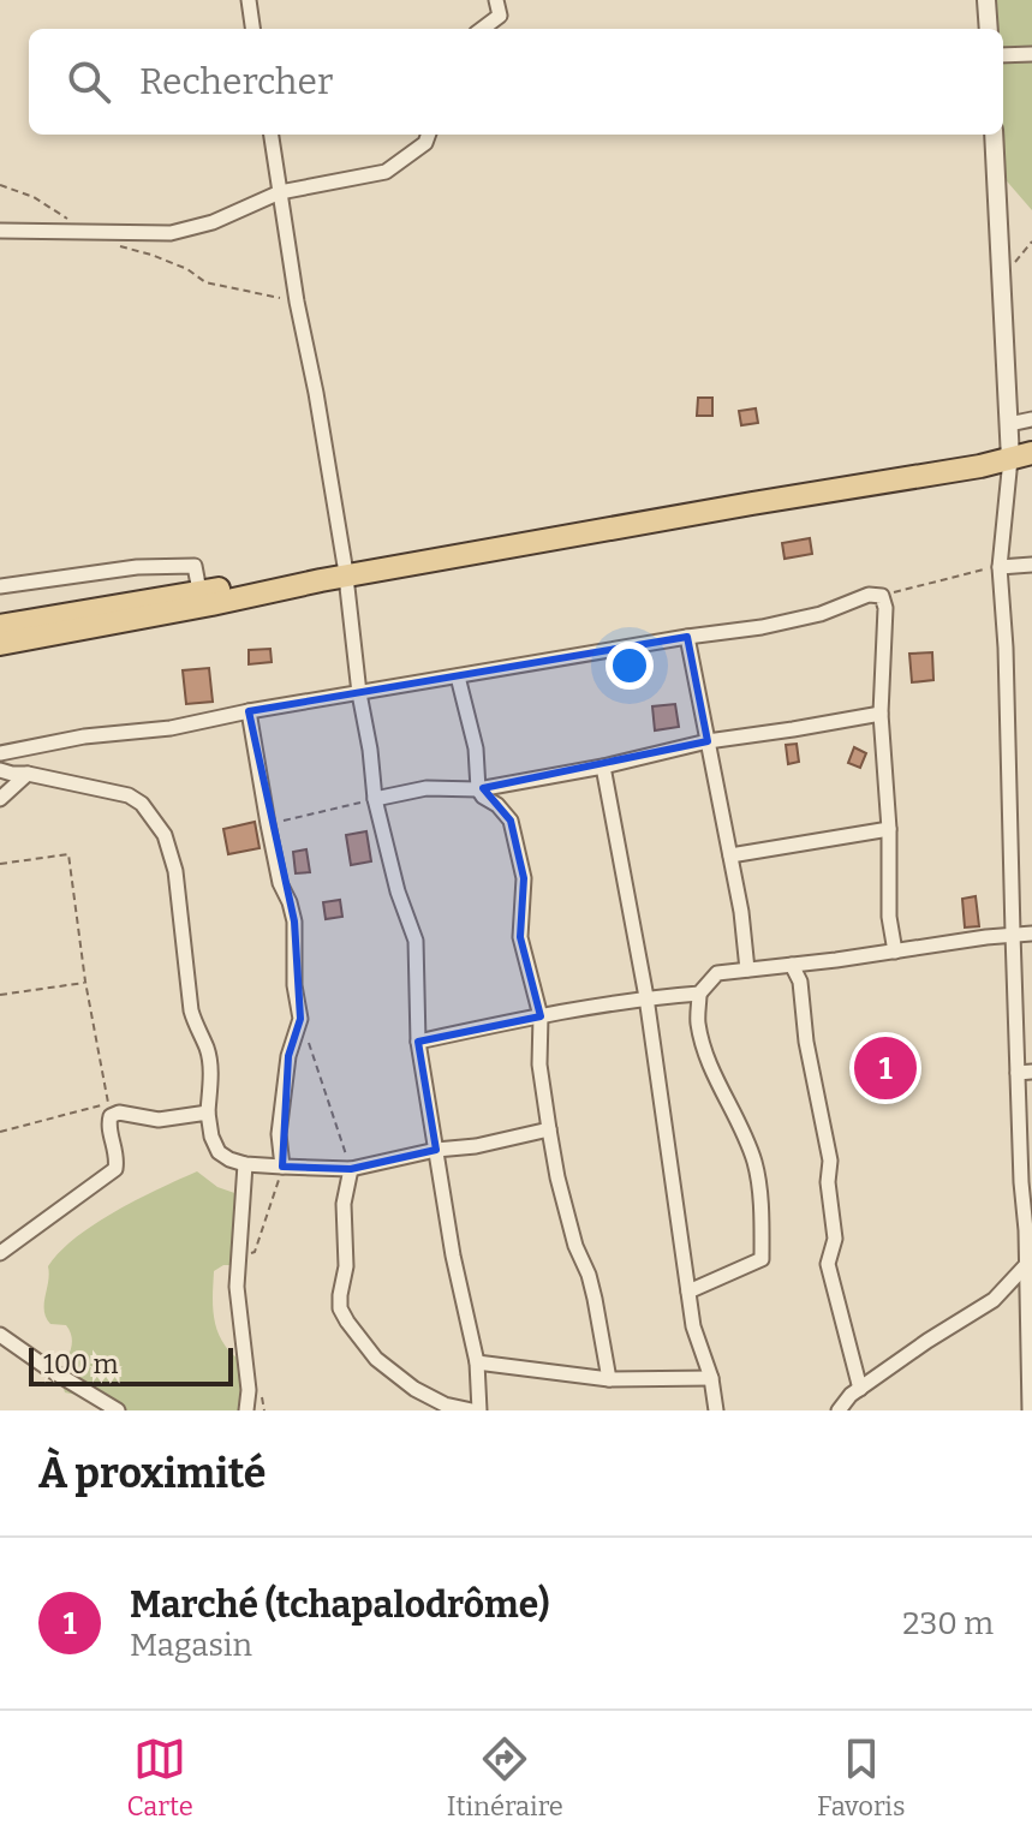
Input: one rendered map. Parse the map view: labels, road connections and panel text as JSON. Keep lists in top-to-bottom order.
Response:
{
  "scale_bar": "100 m",
  "page": {
    "search": "Rechercher",
    "pins": "1",
    "scale": "100 m",
    "heading": "À proximité",
    "list": [
      {
        "mark": "1",
        "name": "Marché (tchapalodrôme)",
        "note": "Magasin",
        "value": "230 m"
      }
    ],
    "nav": ["Carte", "Itinéraire", "Favoris"]
  }
}
